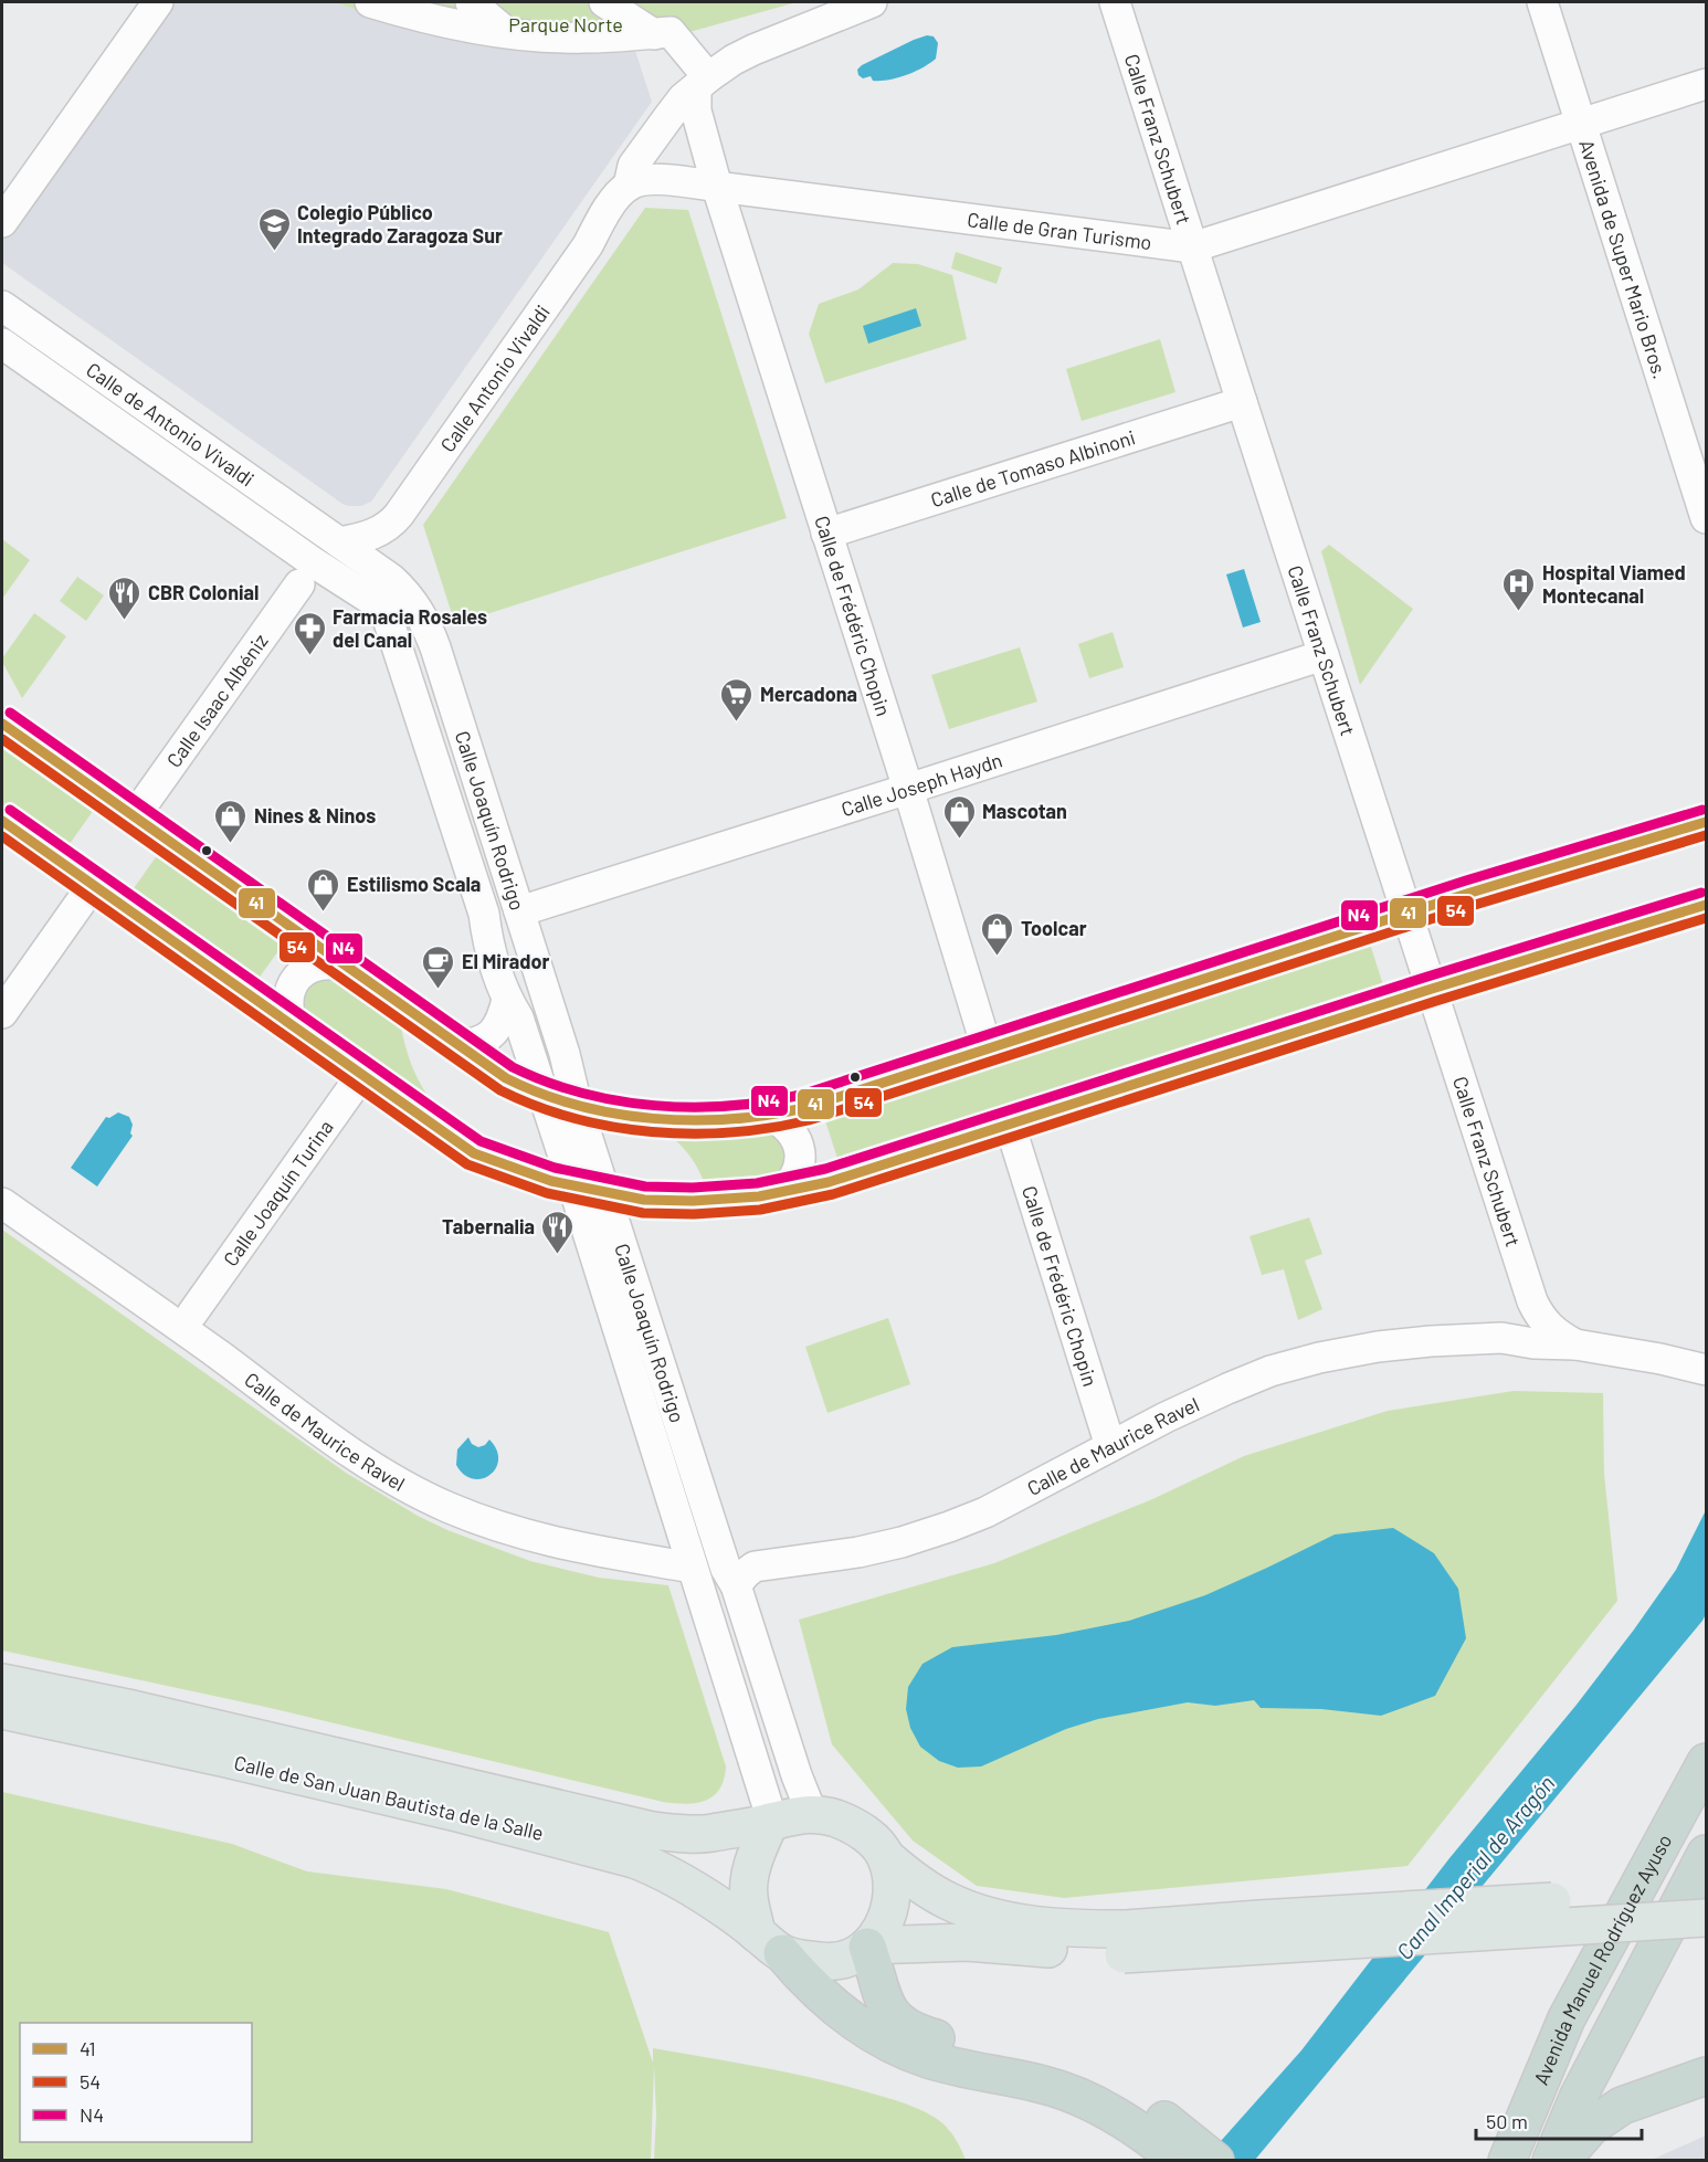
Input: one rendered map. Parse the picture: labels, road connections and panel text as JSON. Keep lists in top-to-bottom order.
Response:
{
  "streets": {
    "highway": ["Avenida Manuel Rodríguez Ayuso"],
    "main road": ["Calle de San Juan Bautista de la Salle"],
    "street": [
      "Calle Franz Schubert",
      "Calle de Gran Turismo",
      "Avenida de Super Mario Bros.",
      "Calle Antonio Vivaldi",
      "Calle de Antonio Vivaldi",
      "Calle de Tomaso Albinoni",
      "Calle de Frédéric Chopin",
      "Calle Isaac Albéniz",
      "Calle Joseph Haydn",
      "Calle Joaquín Rodrigo",
      "Calle Joaquín Turina",
      "Calle de Maurice Ravel"
    ]
  },
  "crossings": [
    ["Calle Franz Schubert", "Calle de Gran Turismo"],
    ["Calle Franz Schubert", "Calle de Tomaso Albinoni"],
    ["Calle Franz Schubert", "Calle Joseph Haydn"],
    ["Calle Franz Schubert", "Calle de Maurice Ravel"],
    ["Calle de Gran Turismo", "Avenida de Super Mario Bros."],
    ["Calle de Gran Turismo", "Calle Antonio Vivaldi"],
    ["Calle de Gran Turismo", "Calle de Frédéric Chopin"],
    ["Calle Antonio Vivaldi", "Calle de Antonio Vivaldi"],
    ["Calle Antonio Vivaldi", "Calle de Frédéric Chopin"],
    ["Calle Antonio Vivaldi", "Calle Joaquín Rodrigo"],
    ["Calle de Antonio Vivaldi", "Calle Joaquín Rodrigo"],
    ["Calle de Tomaso Albinoni", "Calle de Frédéric Chopin"],
    ["Calle de Frédéric Chopin", "Calle Joseph Haydn"],
    ["Calle de Frédéric Chopin", "Calle de Maurice Ravel"],
    ["Calle Joseph Haydn", "Calle Joaquín Rodrigo"],
    ["Calle Joaquín Rodrigo", "Calle de Maurice Ravel"],
    ["Calle Joaquín Rodrigo", "Calle de San Juan Bautista de la Salle"]
  ],
  "water": ["Canal Imperial de Aragón"],
  "parks": ["Parque Norte"],
  "places": {
    "school or university": ["Colegio Público Integrado Zaragoza Sur"],
    "hospital": ["Hospital Viamed Montecanal"],
    "restaurant": ["CBR Colonial", "Tabernalia"],
    "pharmacy": ["Farmacia Rosales del Canal"],
    "supermarket": ["Mercadona"],
    "shop": [
      "Mascotan",
      "Nines & Ninos",
      "Estilismo Scala",
      "Toolcar"
    ],
    "cafe": ["El Mirador"]
  },
  "lines": ["transit line N4", "transit line 41", "transit line 54"],
  "legend": ["41", "54", "N4"],
  "scale_bar": "50 m"
}
